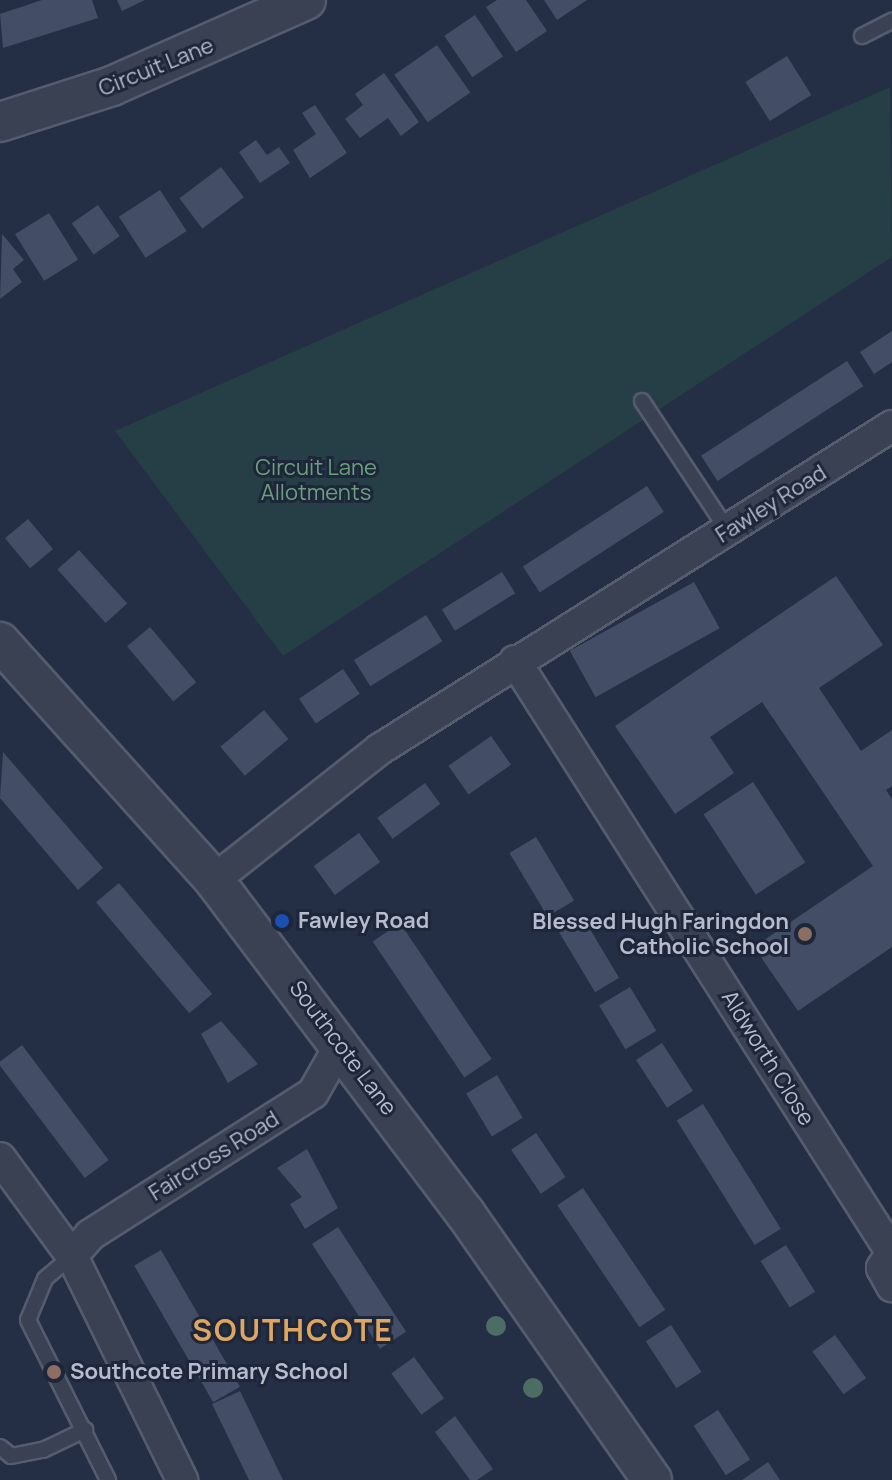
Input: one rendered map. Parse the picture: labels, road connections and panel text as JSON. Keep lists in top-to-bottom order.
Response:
{
  "streets": {
    "street": [
      "Circuit Lane",
      "Fawley Road",
      "Southcote Lane",
      "Aldworth Close",
      "Faircross Road"
    ]
  },
  "crossings": [
    ["Fawley Road", "Southcote Lane"],
    ["Fawley Road", "Aldworth Close"],
    ["Southcote Lane", "Faircross Road"]
  ],
  "districts": ["SOUTHCOTE"],
  "parks": ["Circuit Lane Allotments"],
  "places": ["Fawley Road", "Blessed Hugh Faringdon Catholic School", "Southcote Primary School"]
}
